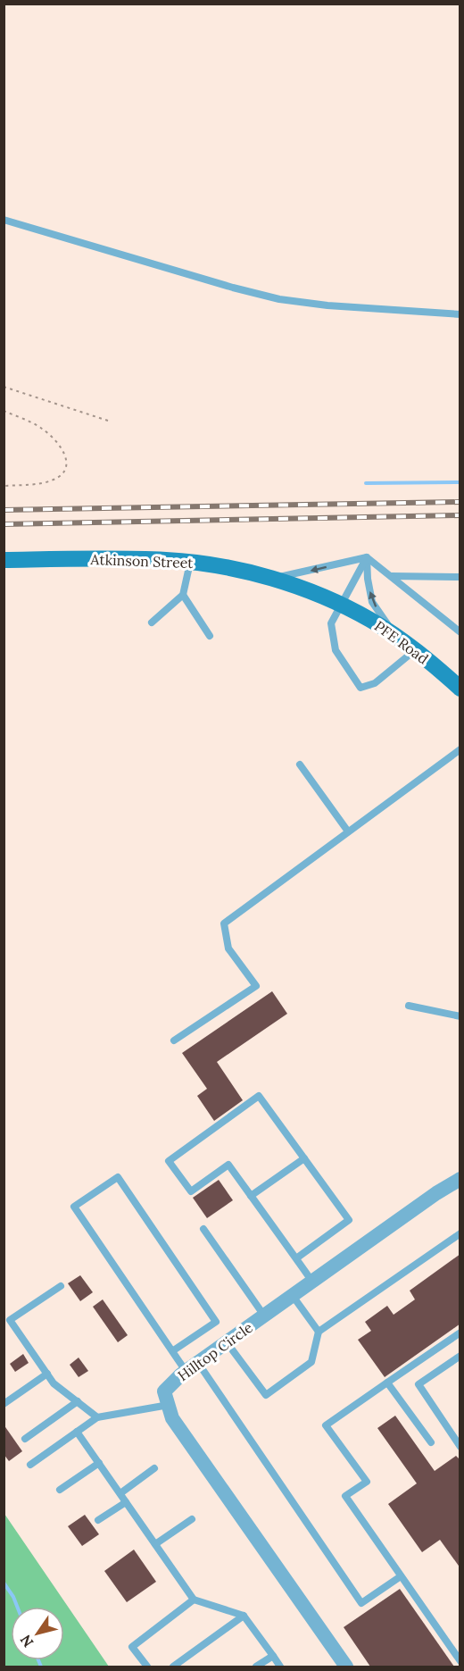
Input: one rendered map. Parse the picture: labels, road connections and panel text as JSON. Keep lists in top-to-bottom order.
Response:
{
  "streets": {
    "main road": ["Atkinson Street", "PFE Road"],
    "street": ["Hilltop Circle"]
  },
  "crossings": [
    ["Atkinson Street", "PFE Road"]
  ],
  "north": "bottom left"
}
